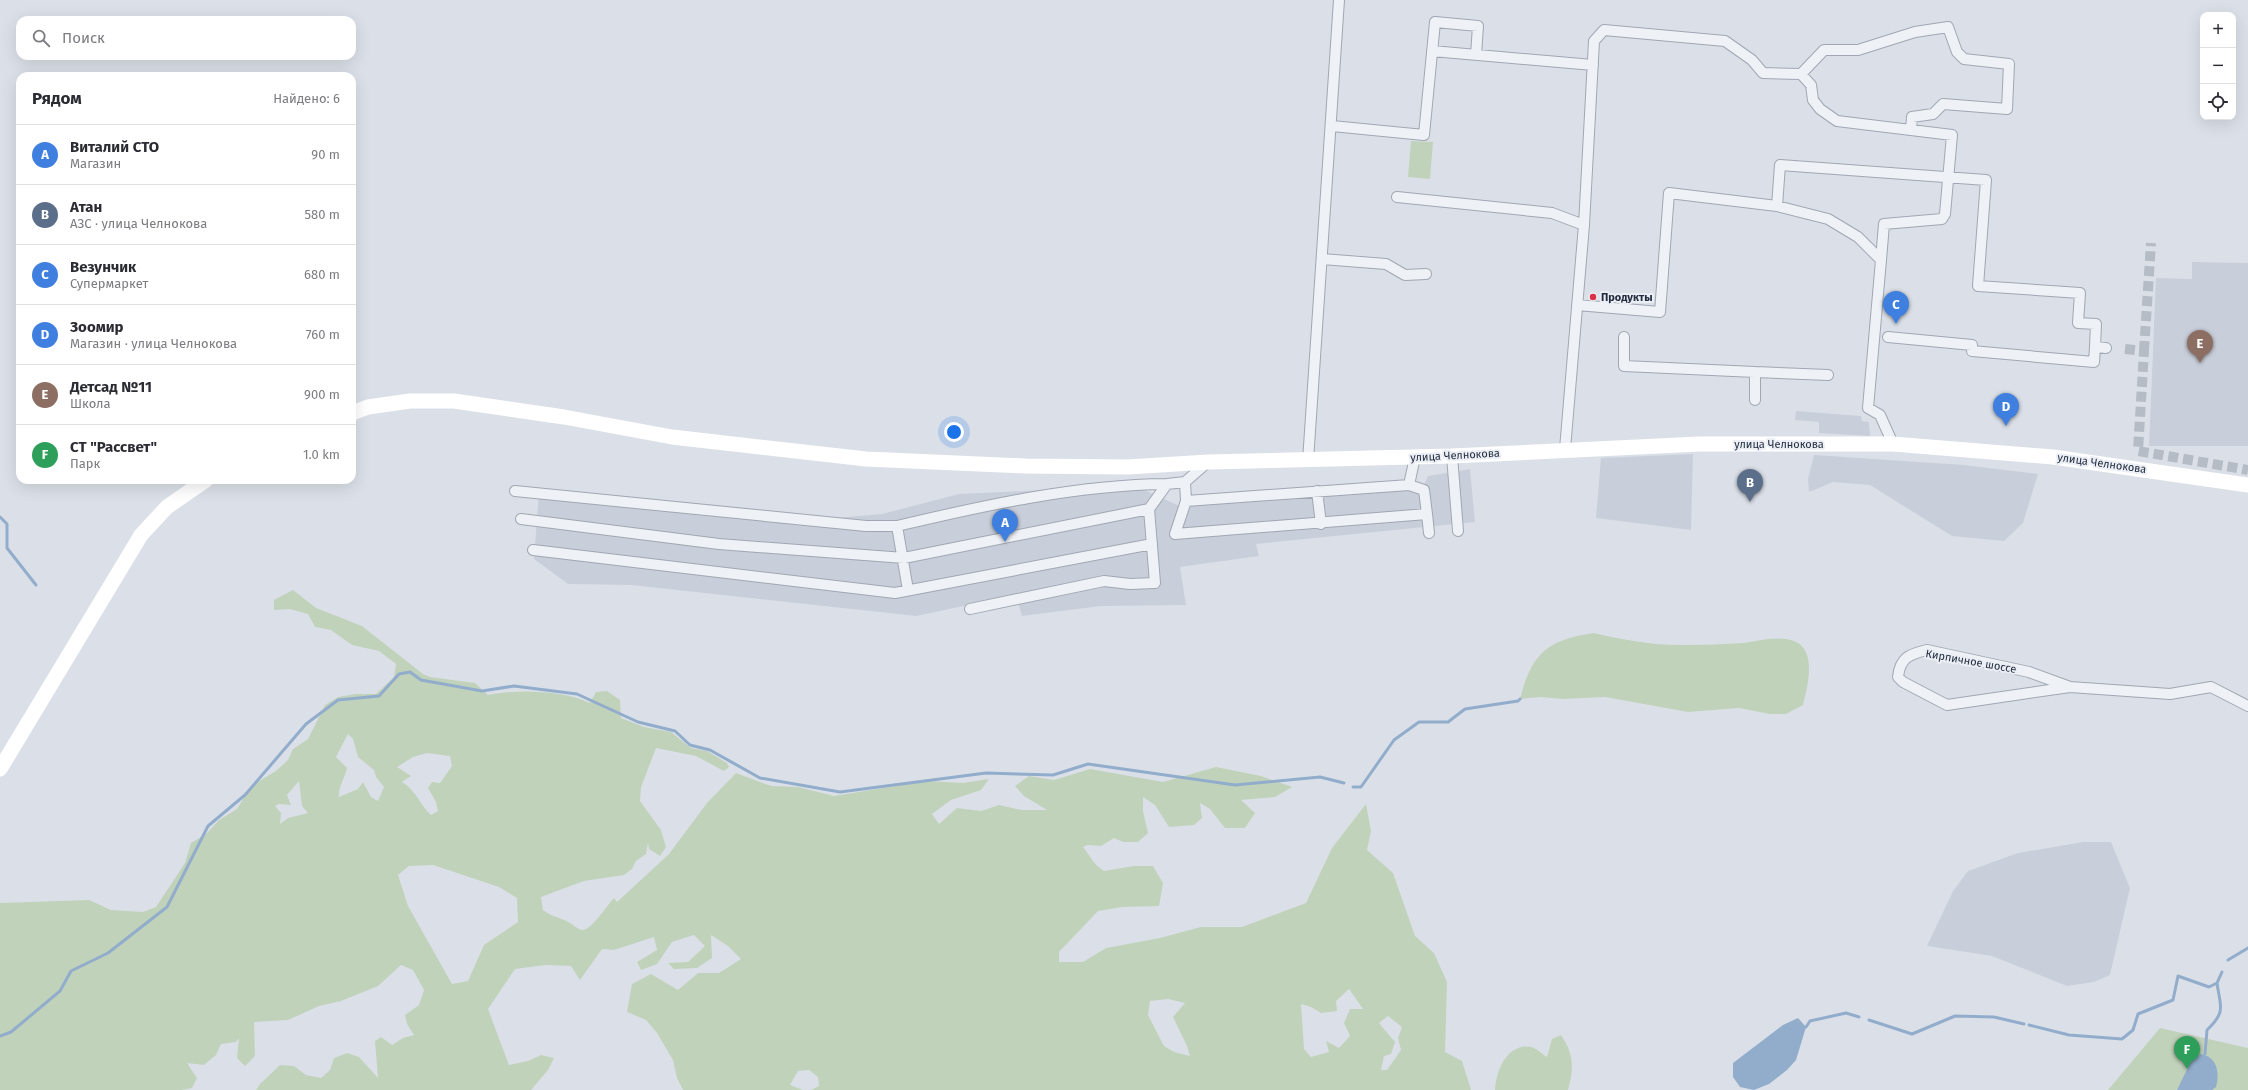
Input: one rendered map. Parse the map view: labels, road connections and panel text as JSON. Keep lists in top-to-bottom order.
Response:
{
  "streets": {
    "main road": ["улица Челнокова"],
    "street": ["Кирпичное шоссе"]
  },
  "places": ["Продукты"],
  "page": {
    "map_buttons": ["+", "−"],
    "search": "Поиск",
    "heading": ["Рядом", "Найдено: 6"],
    "list": [
      {
        "mark": "A",
        "name": "Виталий СТО",
        "note": "Магазин",
        "value": "90 m"
      },
      {
        "mark": "B",
        "name": "Атан",
        "note": "АЗС · улица Челнокова",
        "value": "580 m"
      },
      {
        "mark": "C",
        "name": "Везунчик",
        "note": "Супермаркет",
        "value": "680 m"
      },
      {
        "mark": "D",
        "name": "Зоомир",
        "note": "Магазин · улица Челнокова",
        "value": "760 m"
      },
      {
        "mark": "E",
        "name": "Детсад №11",
        "note": "Школа",
        "value": "900 m"
      },
      {
        "mark": "F",
        "name": "СТ \"Рассвет\"",
        "note": "Парк",
        "value": "1.0 km"
      }
    ],
    "pins": [
      "C",
      "E",
      "D",
      "B",
      "A",
      "F"
    ]
  }
}
